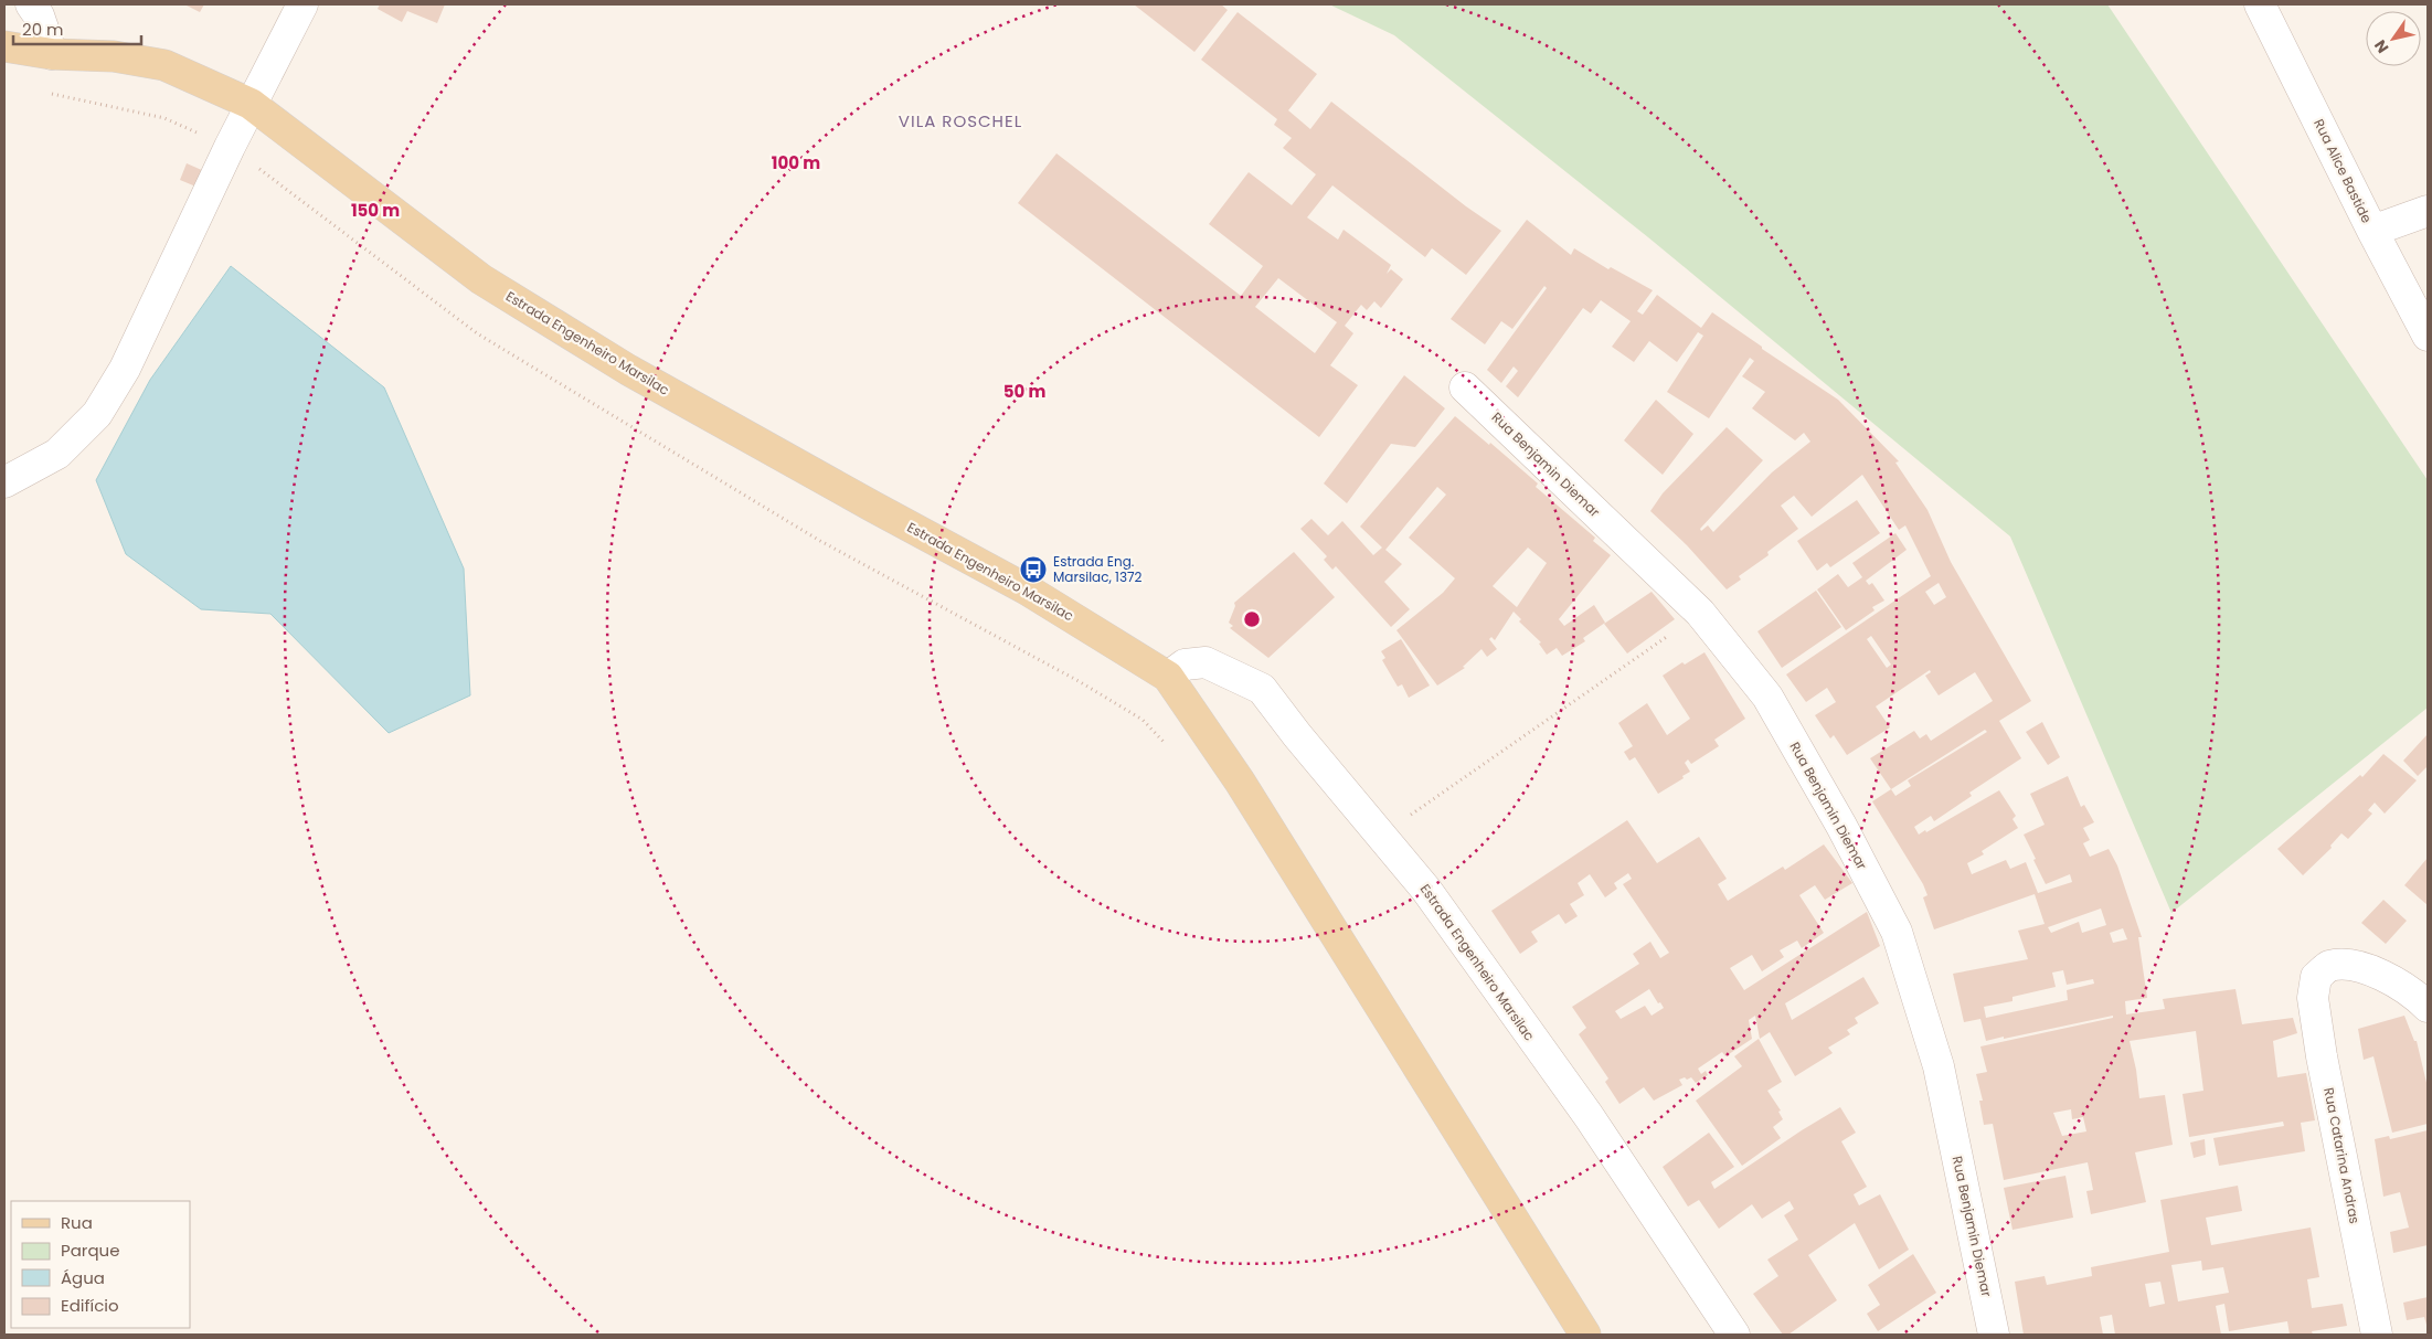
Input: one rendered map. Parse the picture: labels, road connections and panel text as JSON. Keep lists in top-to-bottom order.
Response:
{
  "streets": {
    "main road": ["Estrada Engenheiro Marsilac"],
    "street": ["Rua Alice Bastide", "Rua Benjamin Diemar", "Rua Catarina Andras"]
  },
  "districts": ["VILA ROSCHEL"],
  "places": {
    "bus stop": ["Estrada Eng. Marsilac, 1372"]
  },
  "legend": [
    "Rua",
    "Parque",
    "Água",
    "Edifício"
  ],
  "scale_bar": "20 m",
  "north": "bottom left",
  "rings": ["100 m", "150 m", "50 m"]
}
